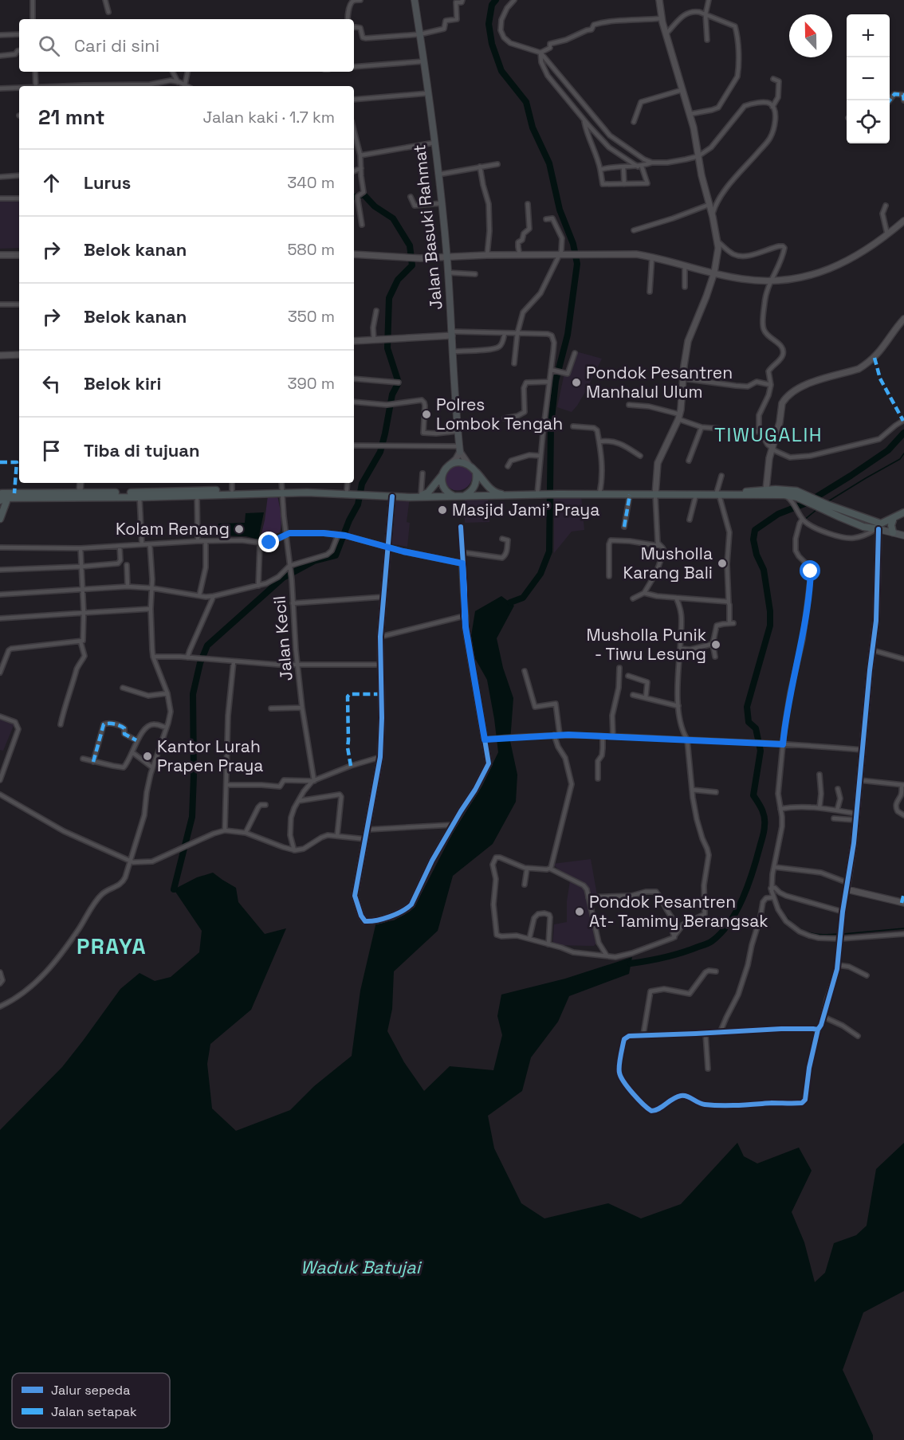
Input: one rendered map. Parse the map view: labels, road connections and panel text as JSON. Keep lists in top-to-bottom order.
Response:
{
  "streets": {
    "main road": ["Jalan Basuki Rahmat"],
    "street": ["Jalan Kecil"]
  },
  "districts": ["TIWUGALIH", "PRAYA"],
  "water": ["Waduk Batujai"],
  "places": [
    "Pondok Pesantren Manhalul Ulum",
    "Polres Lombok Tengah",
    "Masjid Jami' Praya",
    "Kolam Renang",
    "Musholla Karang Bali",
    "Musholla Punik - Tiwu Lesung",
    "Kantor Lurah Prapen Praya",
    "Pondok Pesantren At- Tamimy Berangsak"
  ],
  "legend": ["Jalur sepeda", "Jalan setapak"],
  "north": "top",
  "page": {
    "map_buttons": ["+", "−"],
    "search": "Cari di sini",
    "heading": ["21 mnt", "Jalan kaki · 1.7 km"],
    "list": [
      ["Lurus", "340 m"],
      ["Belok kanan", "580 m"],
      ["Belok kanan", "350 m"],
      ["Belok kiri", "390 m"],
      "Tiba di tujuan"
    ]
  }
}
